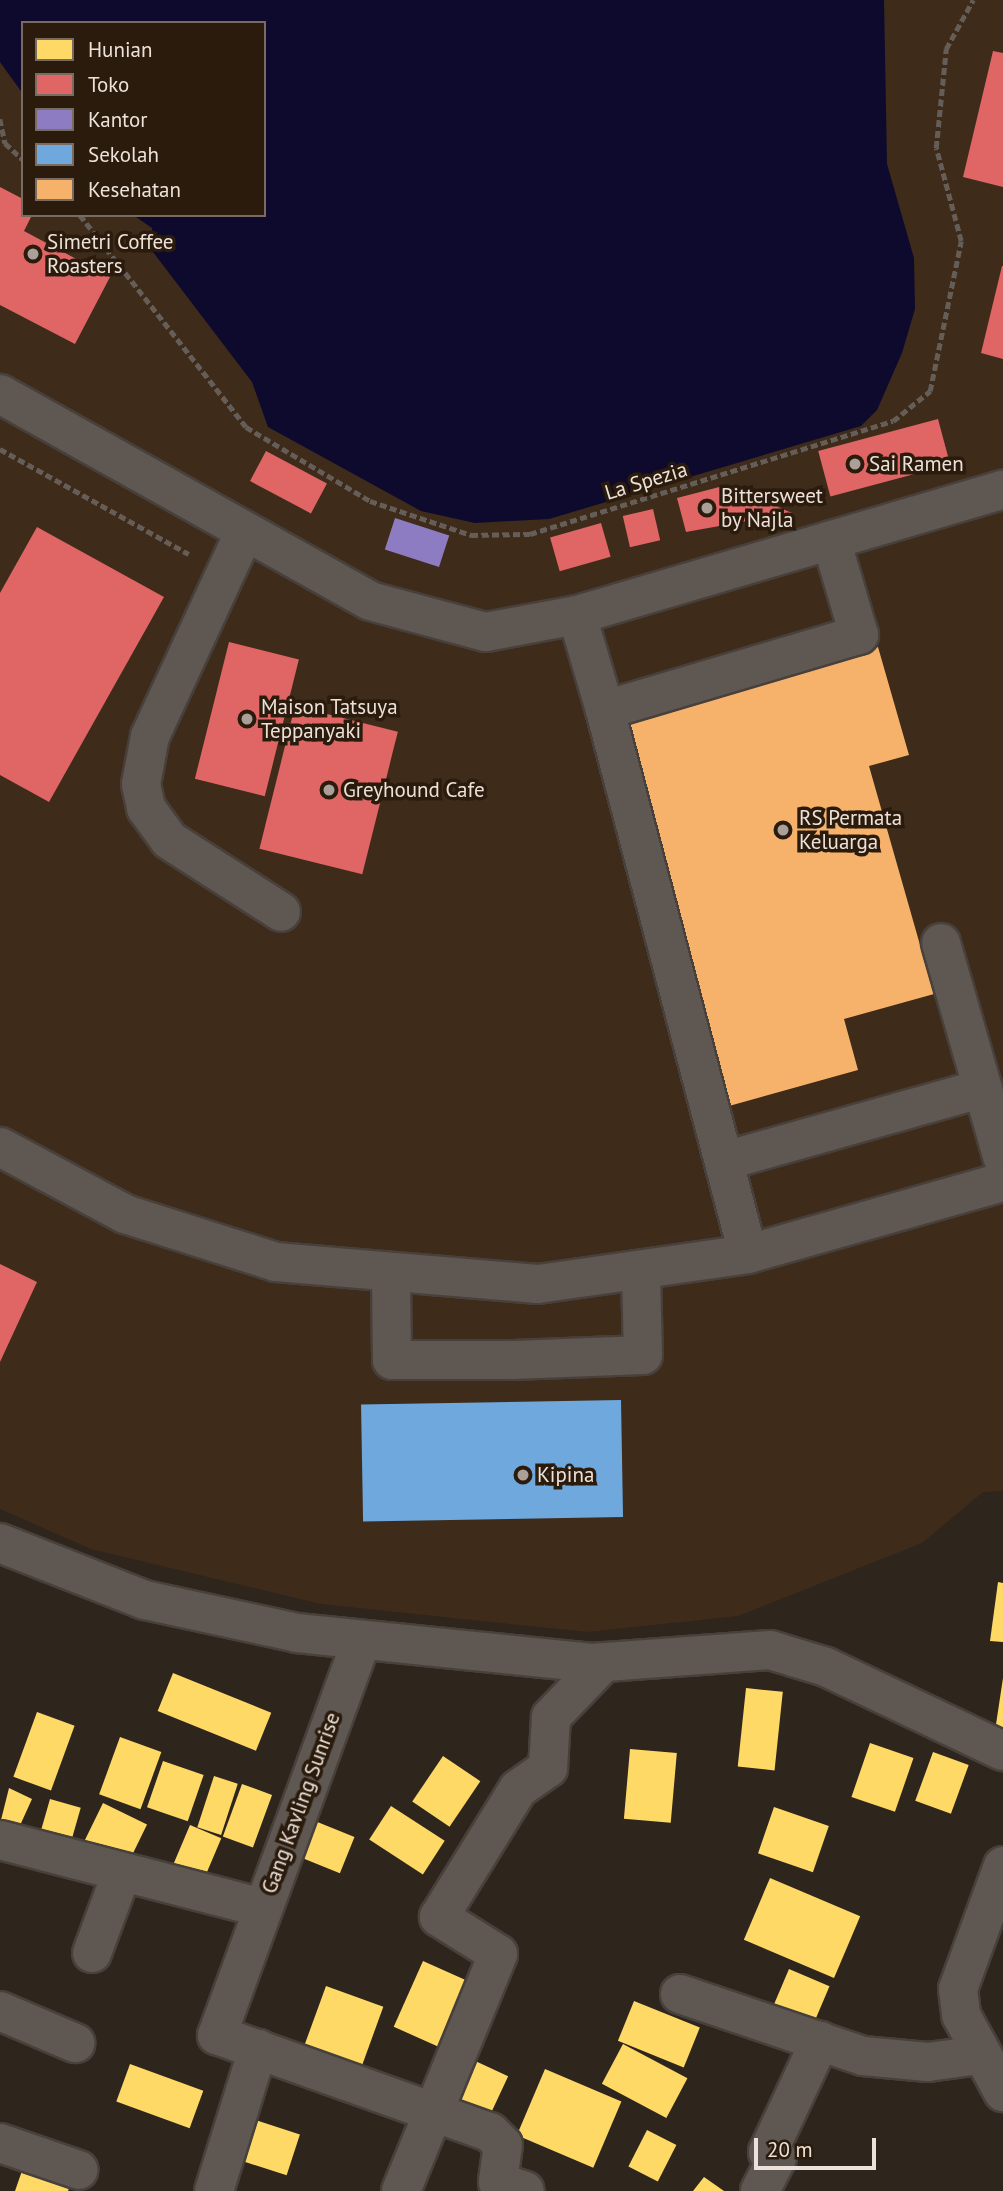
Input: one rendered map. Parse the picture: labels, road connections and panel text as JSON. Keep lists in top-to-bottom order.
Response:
{
  "streets": {
    "street": ["Gang Kavling Sunrise"],
    "path": ["La Spezia"]
  },
  "places": [
    "Simetri Coffee Roasters",
    "Sai Ramen",
    "Bittersweet by Najla",
    "Maison Tatsuya Teppanyaki",
    "Greyhound Cafe",
    "RS Permata Keluarga",
    "Kipina"
  ],
  "legend": [
    "Hunian",
    "Toko",
    "Kantor",
    "Sekolah",
    "Kesehatan"
  ],
  "scale_bar": "20 m"
}
